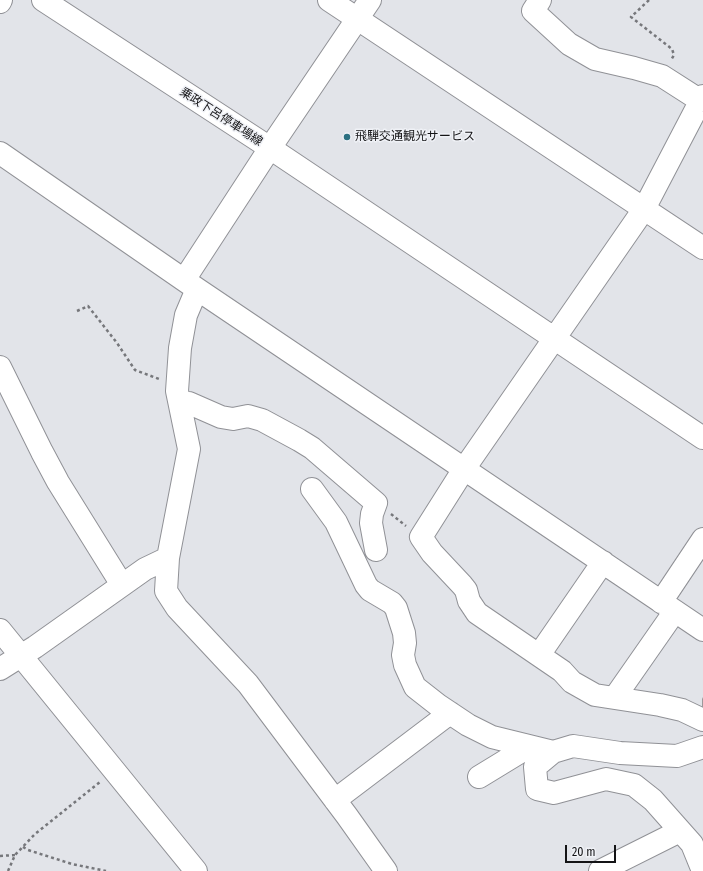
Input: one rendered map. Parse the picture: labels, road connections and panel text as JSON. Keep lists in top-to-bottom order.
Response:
{
  "streets": {
    "street": ["乗政下呂停車場線"]
  },
  "places": ["飛騨交通観光サービス"],
  "scale_bar": "20 m"
}
